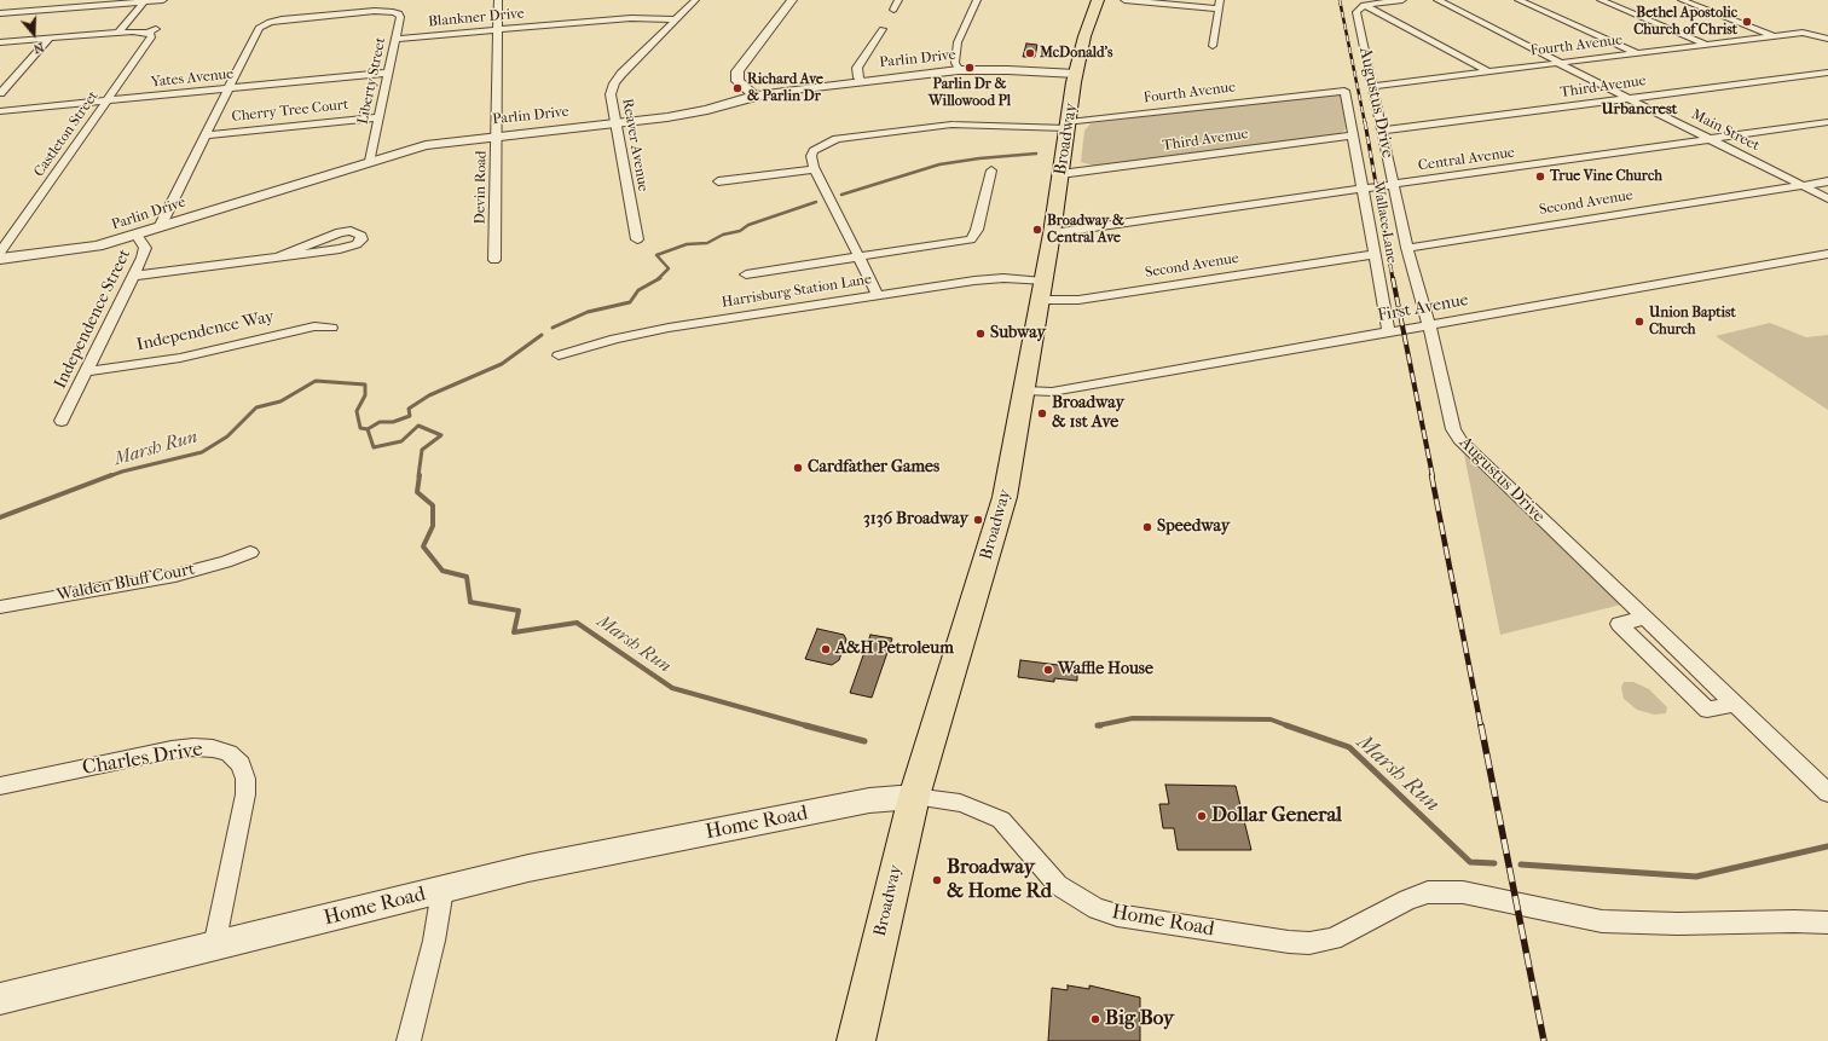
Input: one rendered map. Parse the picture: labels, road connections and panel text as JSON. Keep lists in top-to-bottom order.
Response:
{
  "streets": {
    "main road": ["Broadway"],
    "street": [
      "Blankner Drive",
      "Fourth Avenue",
      "Parlin Drive",
      "Yates Avenue",
      "Liberty Street",
      "Third Avenue",
      "Augustus Drive",
      "Cherry Tree Court",
      "Main Street",
      "Castleton Street",
      "Reaver Avenue",
      "Central Avenue",
      "Devin Road",
      "Second Avenue",
      "Wallace Lane",
      "Harrisburg Station Lane",
      "First Avenue",
      "Independence Street",
      "Independence Way",
      "Walden Bluff Court",
      "Charles Drive",
      "Home Road"
    ]
  },
  "crossings": [
    ["Blankner Drive", "Liberty Street"],
    ["Blankner Drive", "Reaver Avenue"],
    ["Blankner Drive", "Devin Road"],
    ["Fourth Avenue", "Augustus Drive"],
    ["Fourth Avenue", "Main Street"],
    ["Fourth Avenue", "Broadway"],
    ["Fourth Avenue", "Wallace Lane"],
    ["Parlin Drive", "Liberty Street"],
    ["Parlin Drive", "Broadway"],
    ["Parlin Drive", "Reaver Avenue"],
    ["Parlin Drive", "Devin Road"],
    ["Parlin Drive", "Independence Street"],
    ["Yates Avenue", "Liberty Street"],
    ["Yates Avenue", "Castleton Street"],
    ["Liberty Street", "Cherry Tree Court"],
    ["Third Avenue", "Augustus Drive"],
    ["Third Avenue", "Main Street"],
    ["Third Avenue", "Broadway"],
    ["Third Avenue", "Wallace Lane"],
    ["Augustus Drive", "Central Avenue"],
    ["Augustus Drive", "Second Avenue"],
    ["Augustus Drive", "First Avenue"],
    ["Main Street", "Central Avenue"],
    ["Main Street", "Second Avenue"],
    ["Broadway", "Central Avenue"],
    ["Broadway", "Second Avenue"],
    ["Broadway", "Harrisburg Station Lane"],
    ["Broadway", "First Avenue"],
    ["Broadway", "Home Road"],
    ["Central Avenue", "Wallace Lane"],
    ["Second Avenue", "Wallace Lane"],
    ["Second Avenue", "Harrisburg Station Lane"],
    ["Wallace Lane", "First Avenue"],
    ["Independence Street", "Independence Way"],
    ["Charles Drive", "Home Road"]
  ],
  "districts": ["Urbancrest"],
  "water": ["Marsh Run"],
  "places": [
    "Bethel Apostolic Church of Christ",
    "McDonald's",
    "Parlin Dr & Willowood Pl",
    "Richard Ave & Parlin Dr",
    "True Vine Church",
    "Broadway & Central Ave",
    "Union Baptist Church",
    "Subway",
    "Broadway & 1st Ave",
    "Cardfather Games",
    "3136 Broadway",
    "Speedway",
    "A&H Petroleum",
    "Waffle House",
    "Dollar General",
    "Broadway & Home Rd",
    "Big Boy"
  ],
  "north": "bottom"
}
